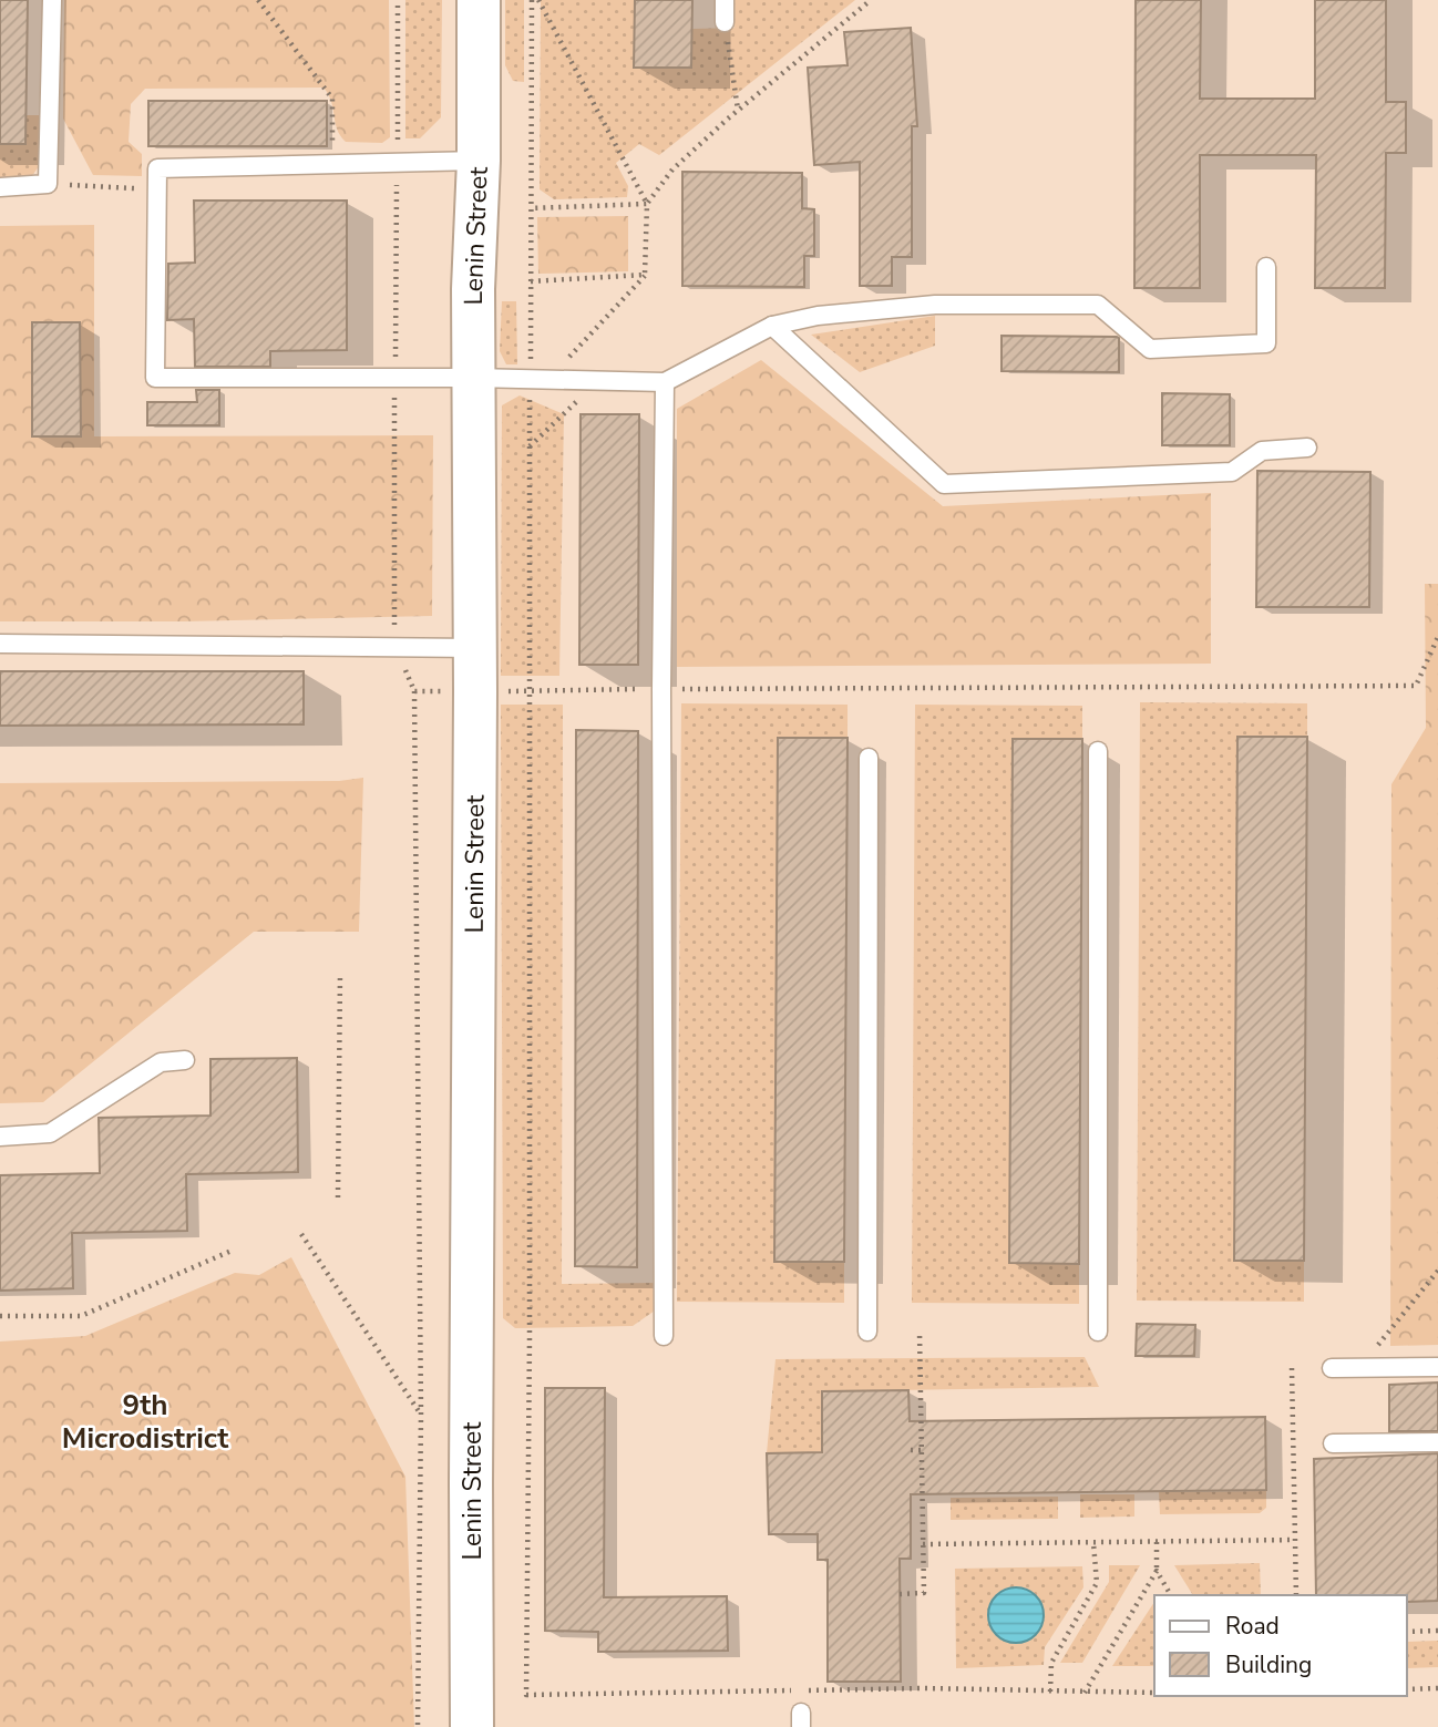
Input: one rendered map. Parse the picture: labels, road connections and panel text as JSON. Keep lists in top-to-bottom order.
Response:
{
  "streets": {
    "street": ["Lenin Street"]
  },
  "districts": ["9th Microdistrict"],
  "legend": ["Road", "Building"]
}
